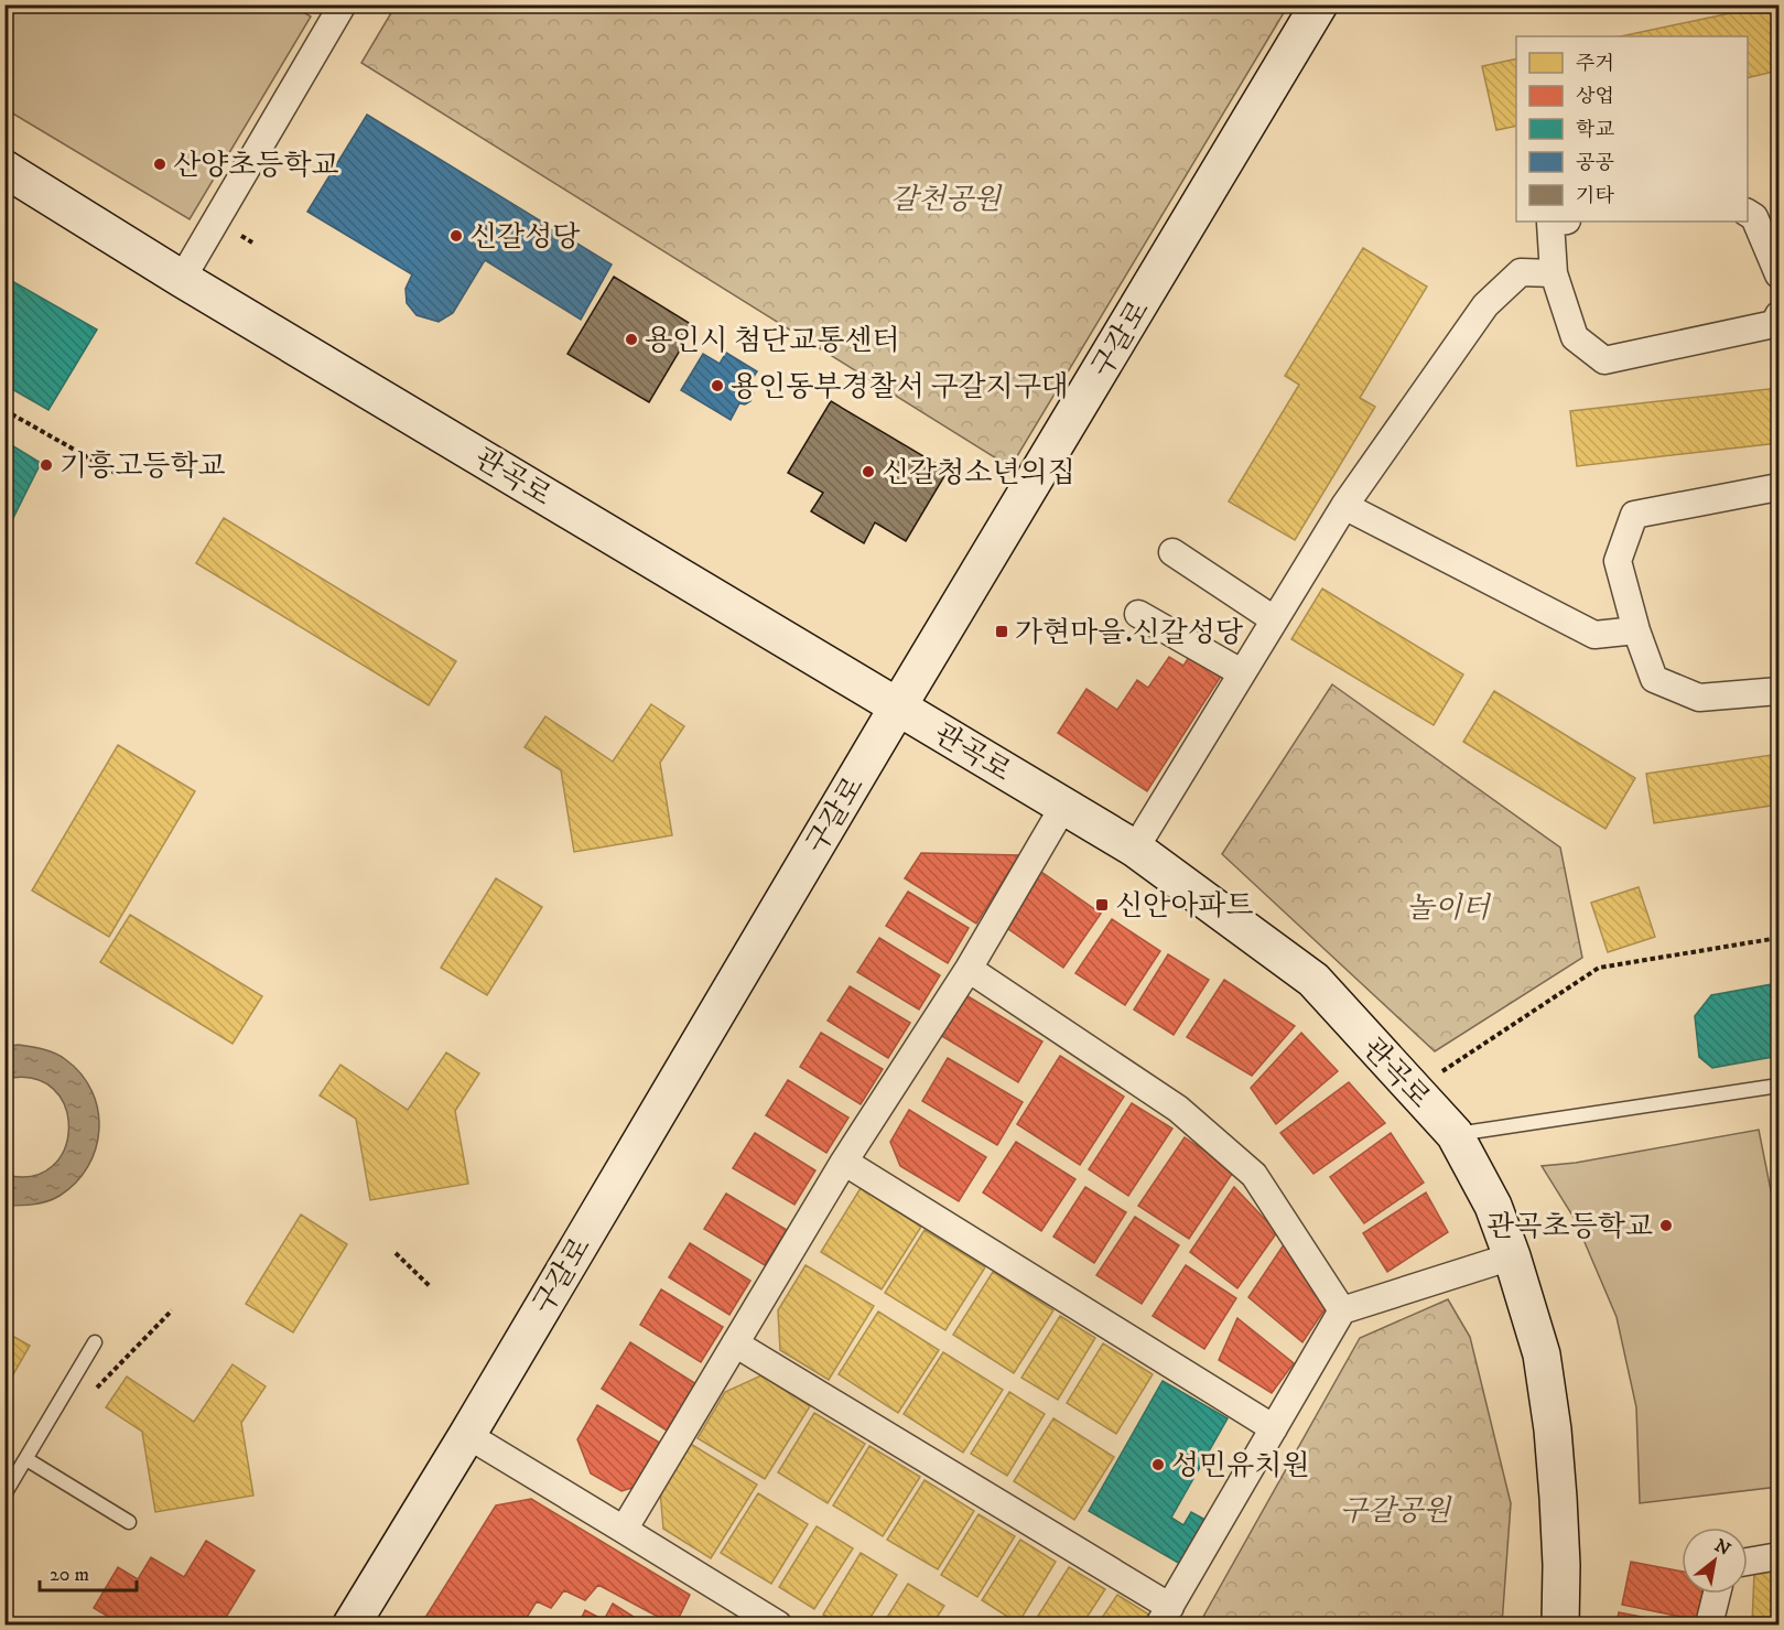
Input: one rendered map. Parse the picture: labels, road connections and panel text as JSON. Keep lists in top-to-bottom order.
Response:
{
  "streets": {
    "street": ["구갈로", "관곡로"]
  },
  "crossings": [
    ["구갈로", "관곡로"]
  ],
  "parks": ["갈천공원", "놀이터", "구갈공원"],
  "places": {
    "other": [
      "산양초등학교",
      "신갈성당",
      "용인시 첨단교통센터",
      "용인동부경찰서 구갈지구대",
      "기흥고등학교",
      "신갈청소년의집",
      "관곡초등학교",
      "성민유치원"
    ],
    "transit": ["가현마을.신갈성당", "신안아파트"]
  },
  "legend": [
    "주거",
    "상업",
    "학교",
    "공공",
    "기타"
  ],
  "scale_bar": "20 m",
  "north": "top right"
}
